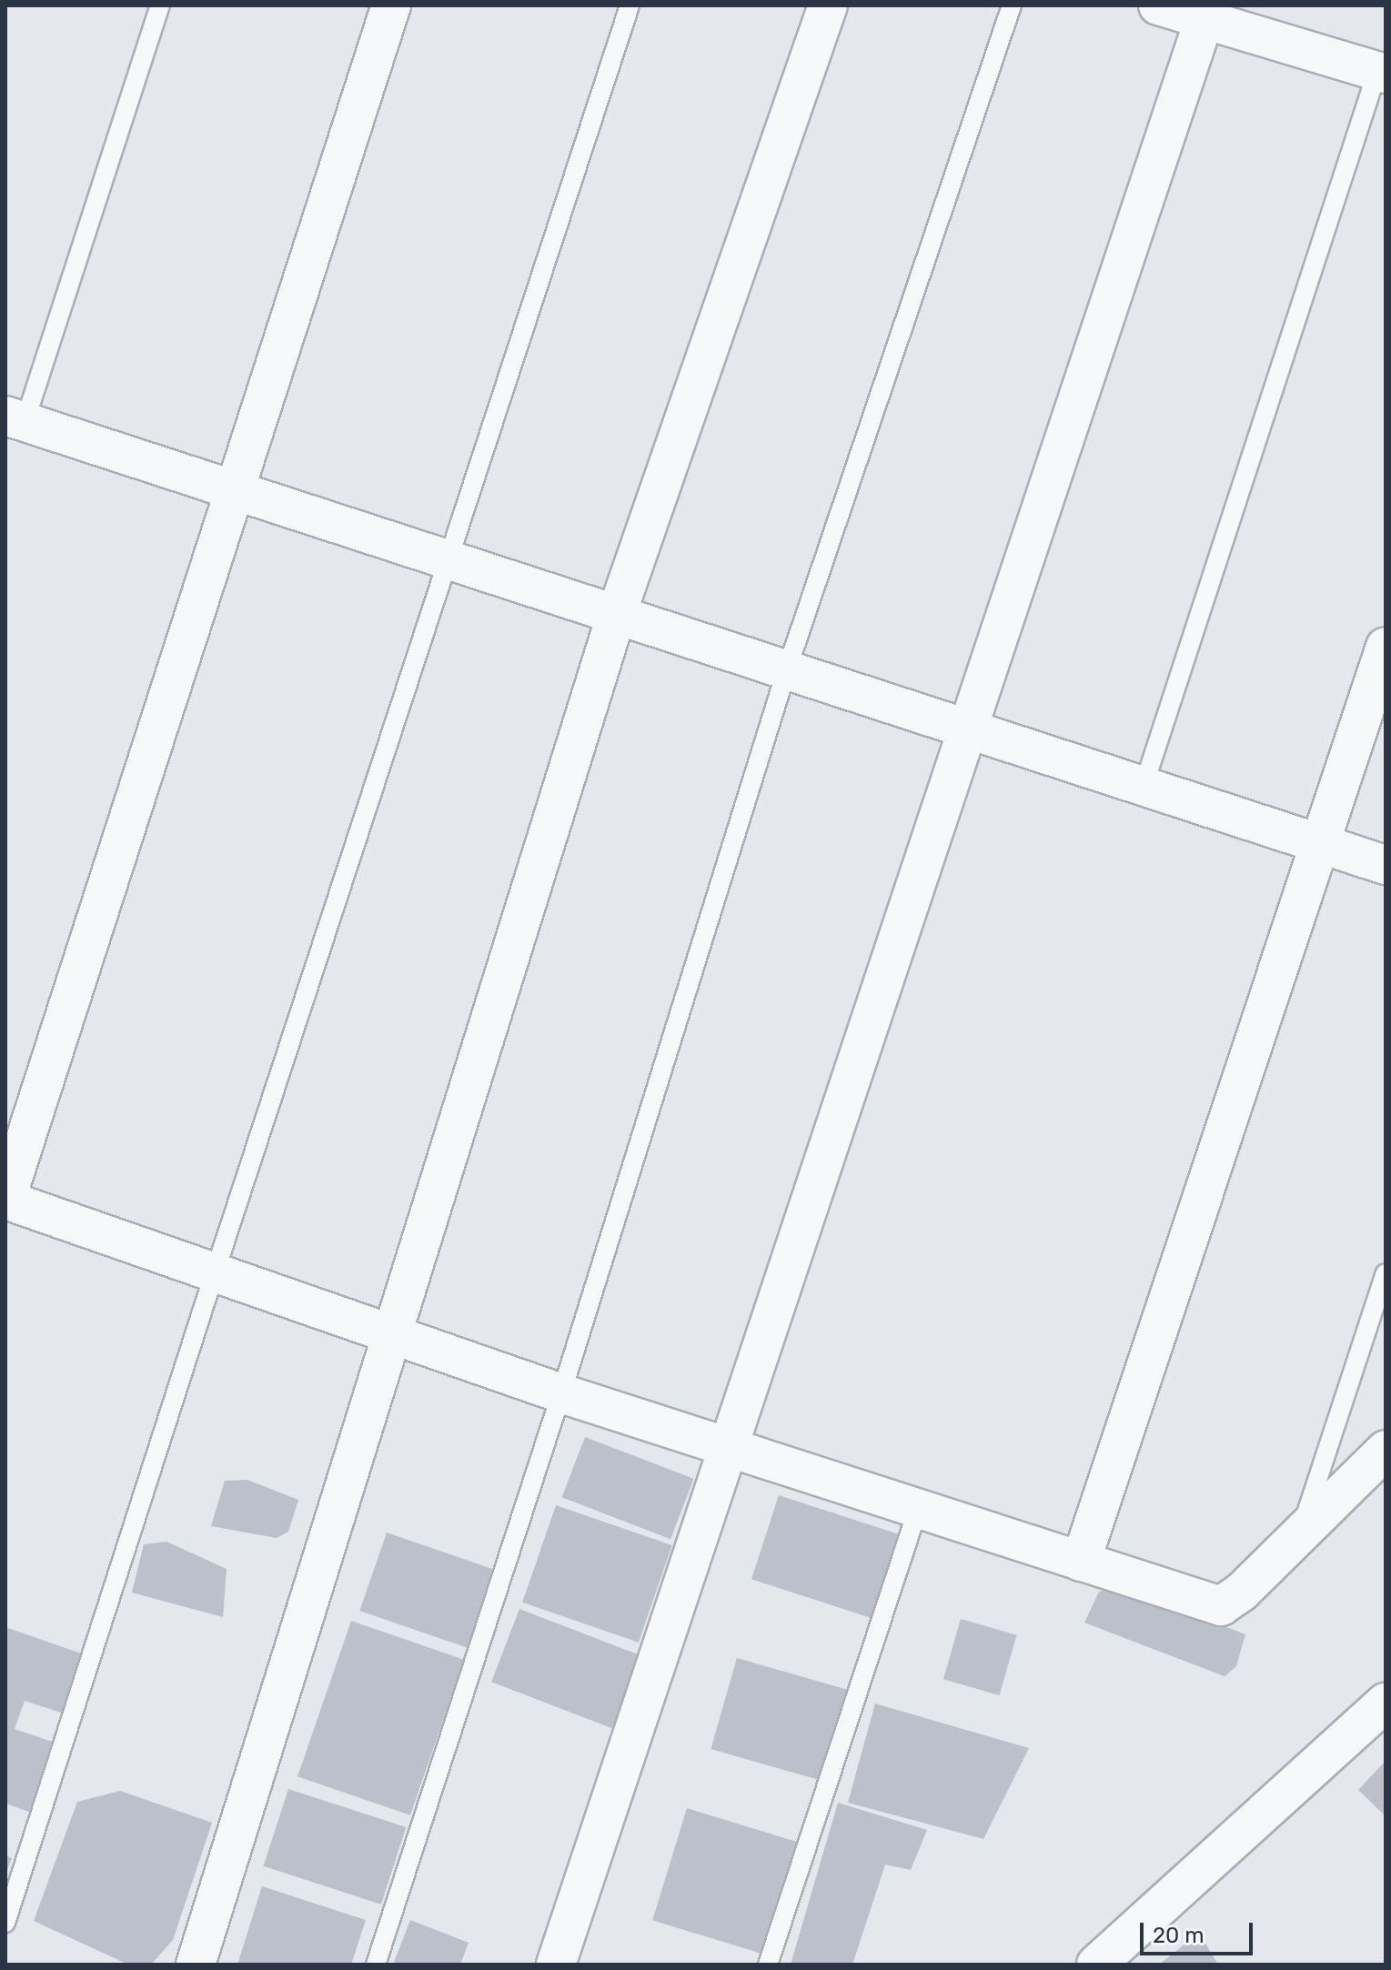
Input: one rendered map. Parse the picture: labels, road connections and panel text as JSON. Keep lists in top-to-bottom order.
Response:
{
  "scale_bar": "20 m"
}
